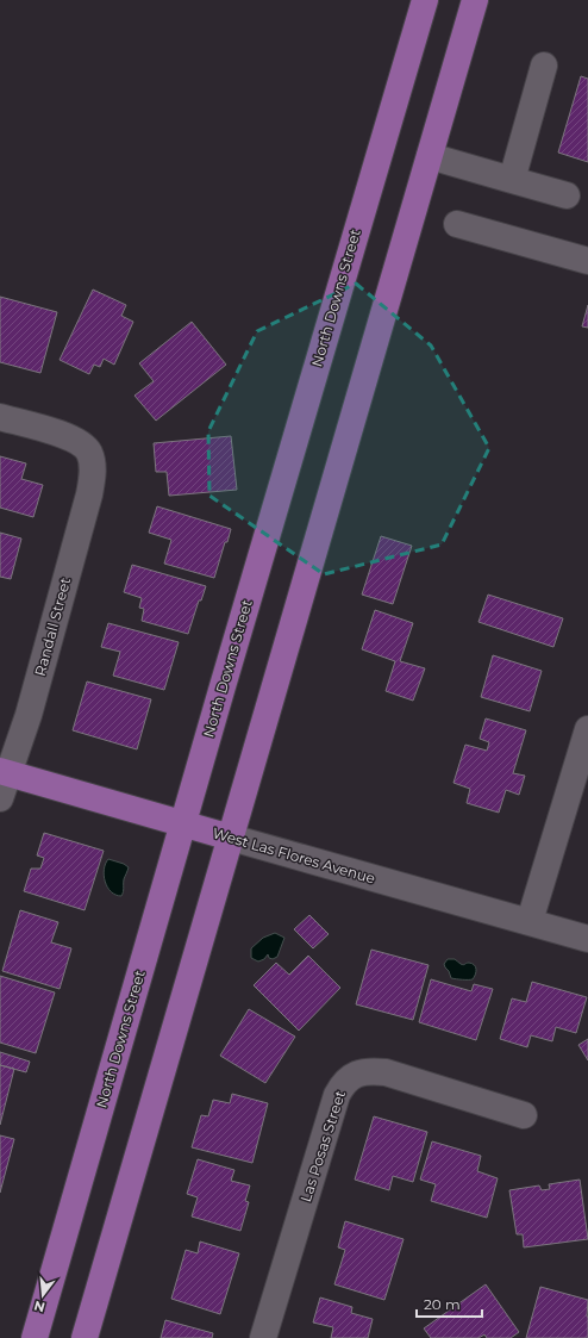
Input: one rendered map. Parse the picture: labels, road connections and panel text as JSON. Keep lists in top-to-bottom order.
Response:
{
  "streets": {
    "main road": ["North Downs Street", "West Las Flores Avenue"],
    "street": ["Randall Street", "Las Posas Street"]
  },
  "crossings": [
    ["North Downs Street", "West Las Flores Avenue"],
    ["Randall Street", "West Las Flores Avenue"]
  ],
  "scale_bar": "20 m",
  "north": "bottom"
}
